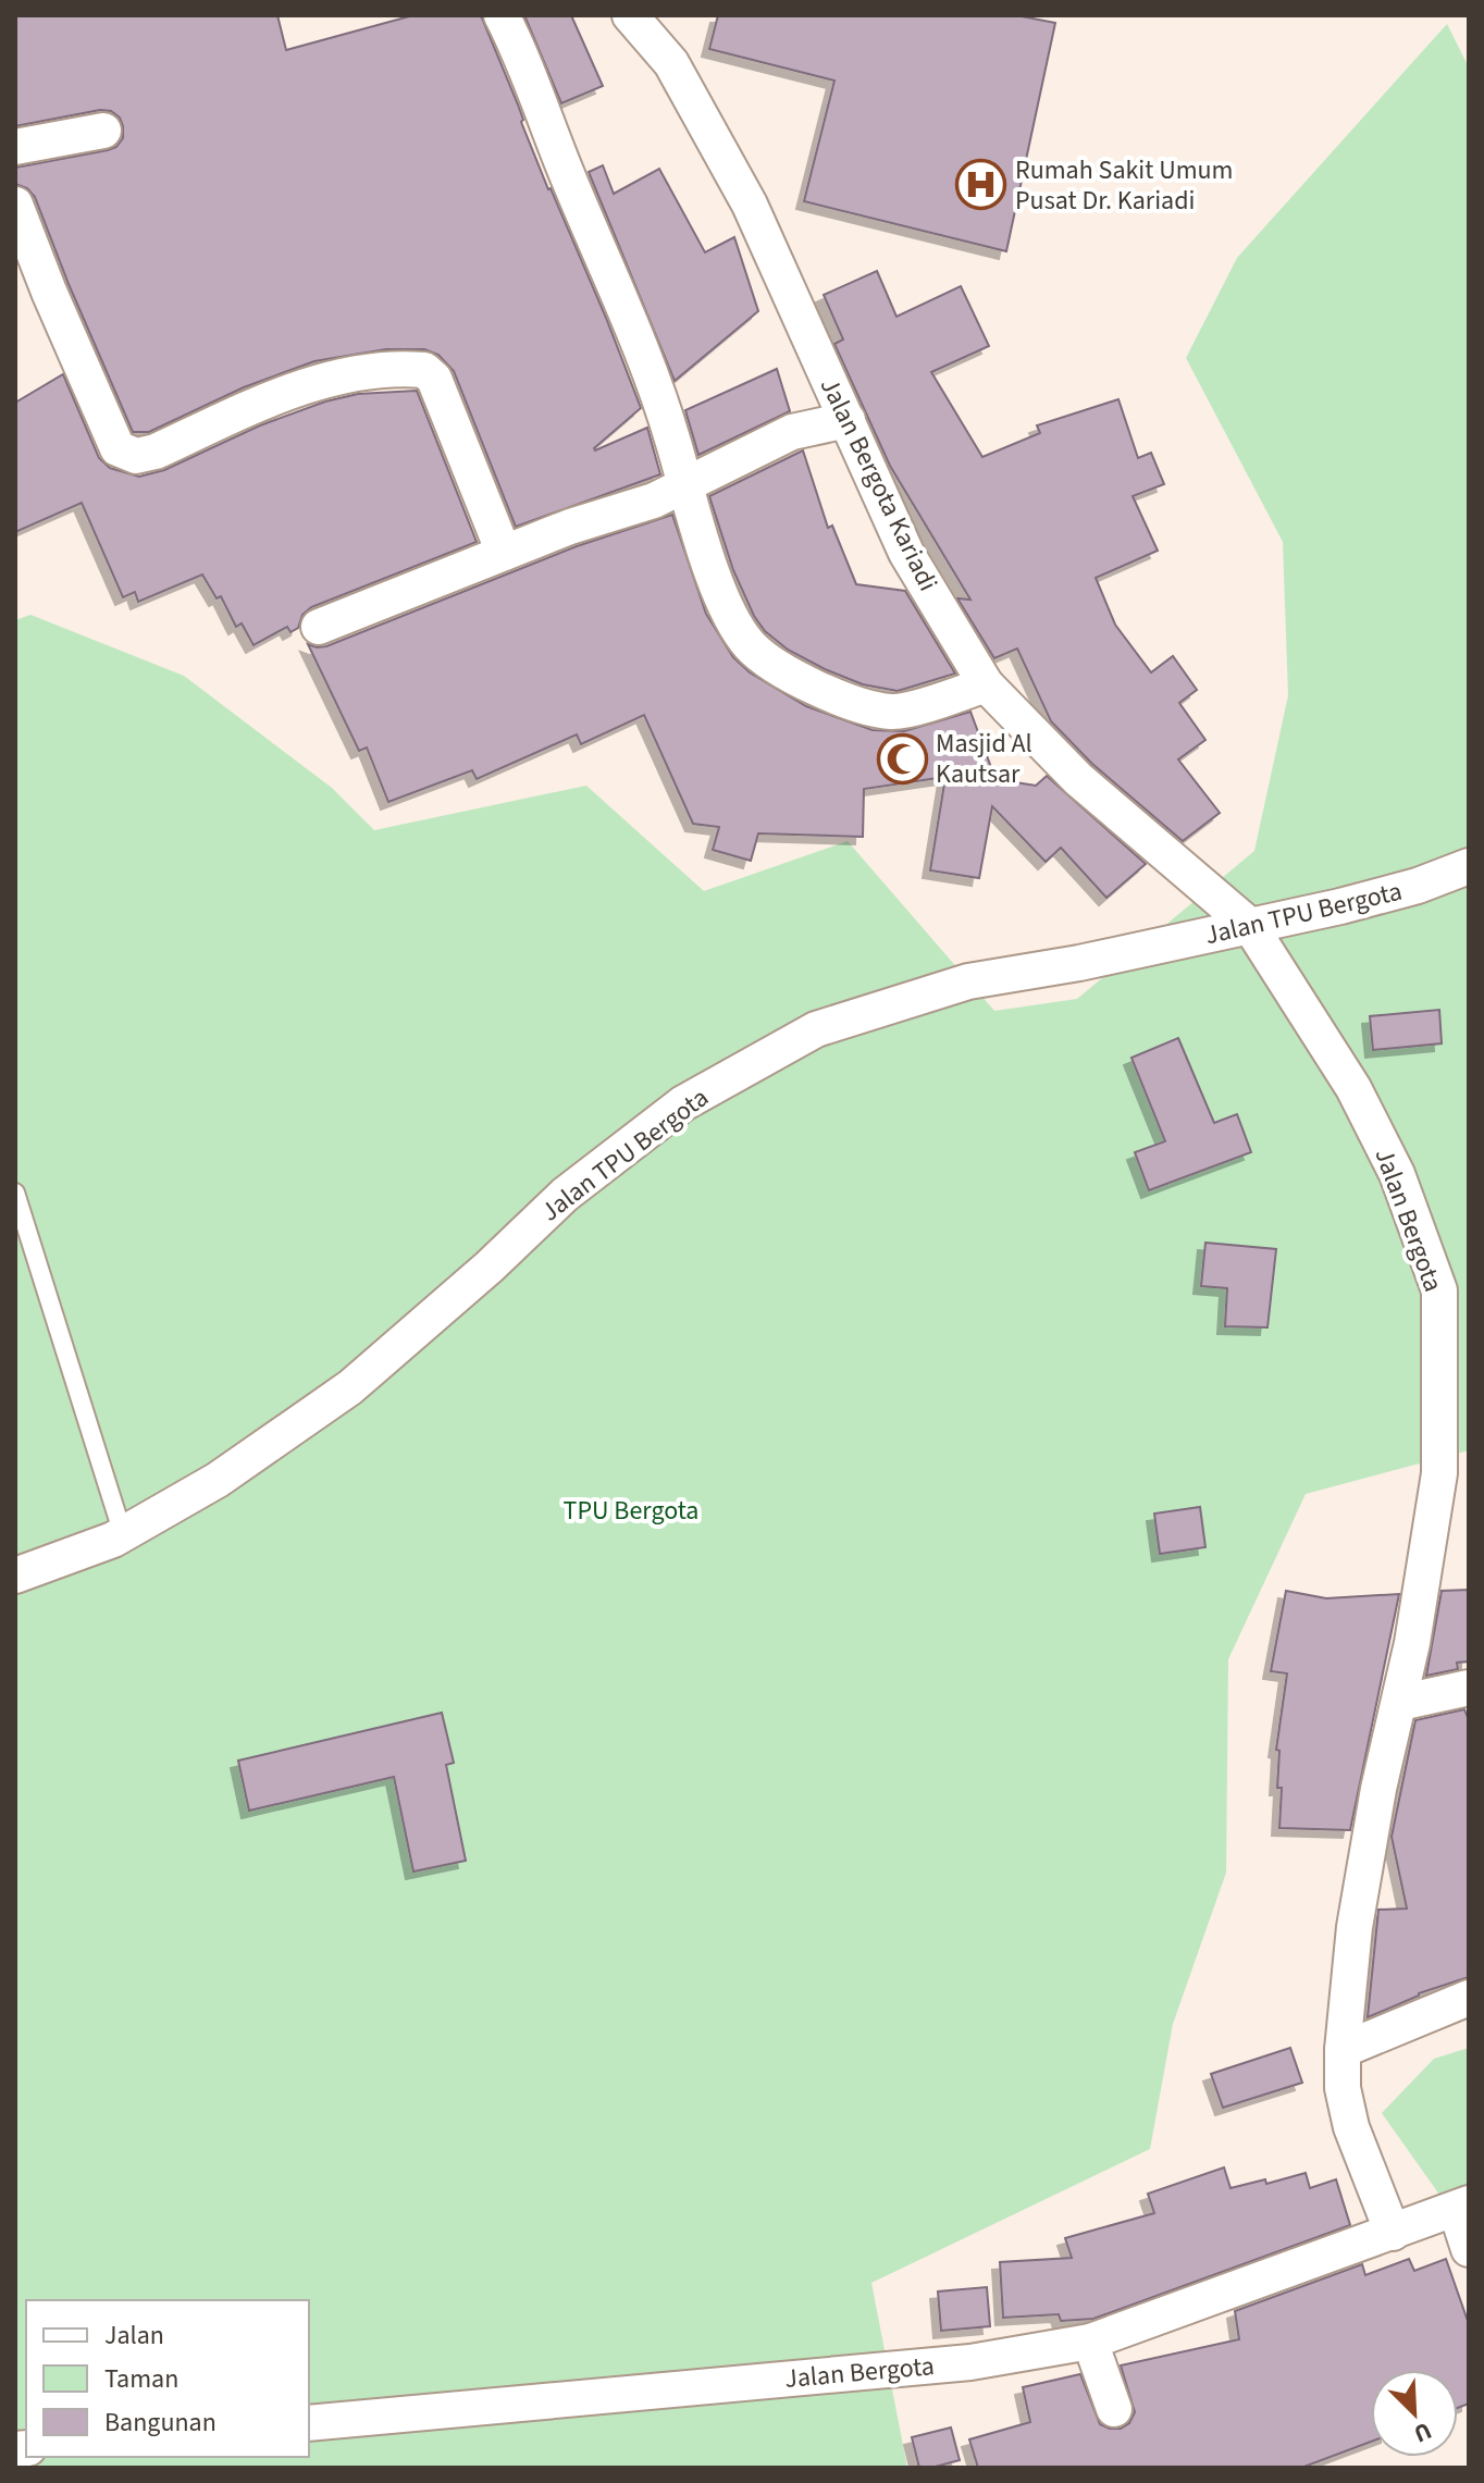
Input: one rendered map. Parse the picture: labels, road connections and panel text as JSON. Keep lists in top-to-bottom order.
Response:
{
  "streets": {
    "street": ["Jalan Bergota Kariadi", "Jalan TPU Bergota", "Jalan Bergota"]
  },
  "crossings": [
    ["Jalan Bergota Kariadi", "Jalan TPU Bergota"],
    ["Jalan Bergota Kariadi", "Jalan Bergota"],
    ["Jalan TPU Bergota", "Jalan Bergota"]
  ],
  "parks": ["TPU Bergota"],
  "places": {
    "hospital": ["Rumah Sakit Umum Pusat Dr. Kariadi"],
    "mosque": ["Masjid Al Kautsar"]
  },
  "legend": ["Jalan", "Taman", "Bangunan"],
  "north": "bottom right"
}
